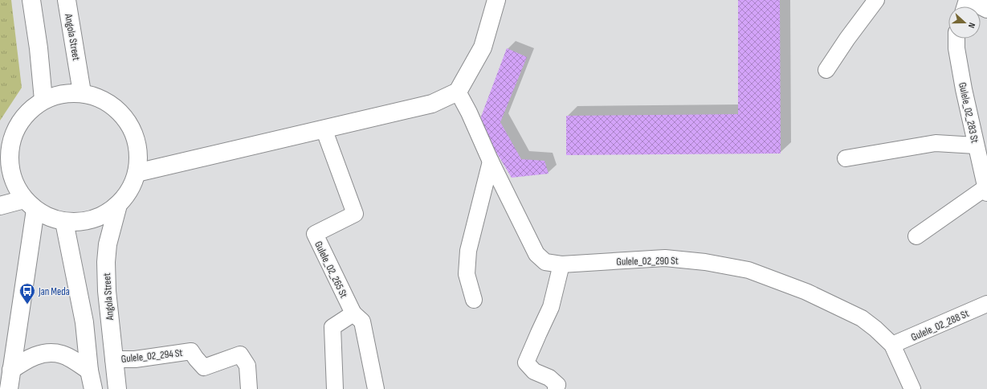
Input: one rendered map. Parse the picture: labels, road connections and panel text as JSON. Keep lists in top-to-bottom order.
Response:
{
  "streets": {
    "main road": ["Angola Street"],
    "street": [
      "Gulele_02_283 St",
      "Gulele_02_290 St",
      "Gulele_02_265 St",
      "Gulele_02_288 St",
      "Gulele_02_294 St"
    ]
  },
  "crossings": [
    ["Angola Street", "Gulele_02_294 St"],
    ["Gulele_02_290 St", "Gulele_02_288 St"]
  ],
  "places": {
    "bus stop": ["Jan Meda"]
  },
  "north": "right"
}
